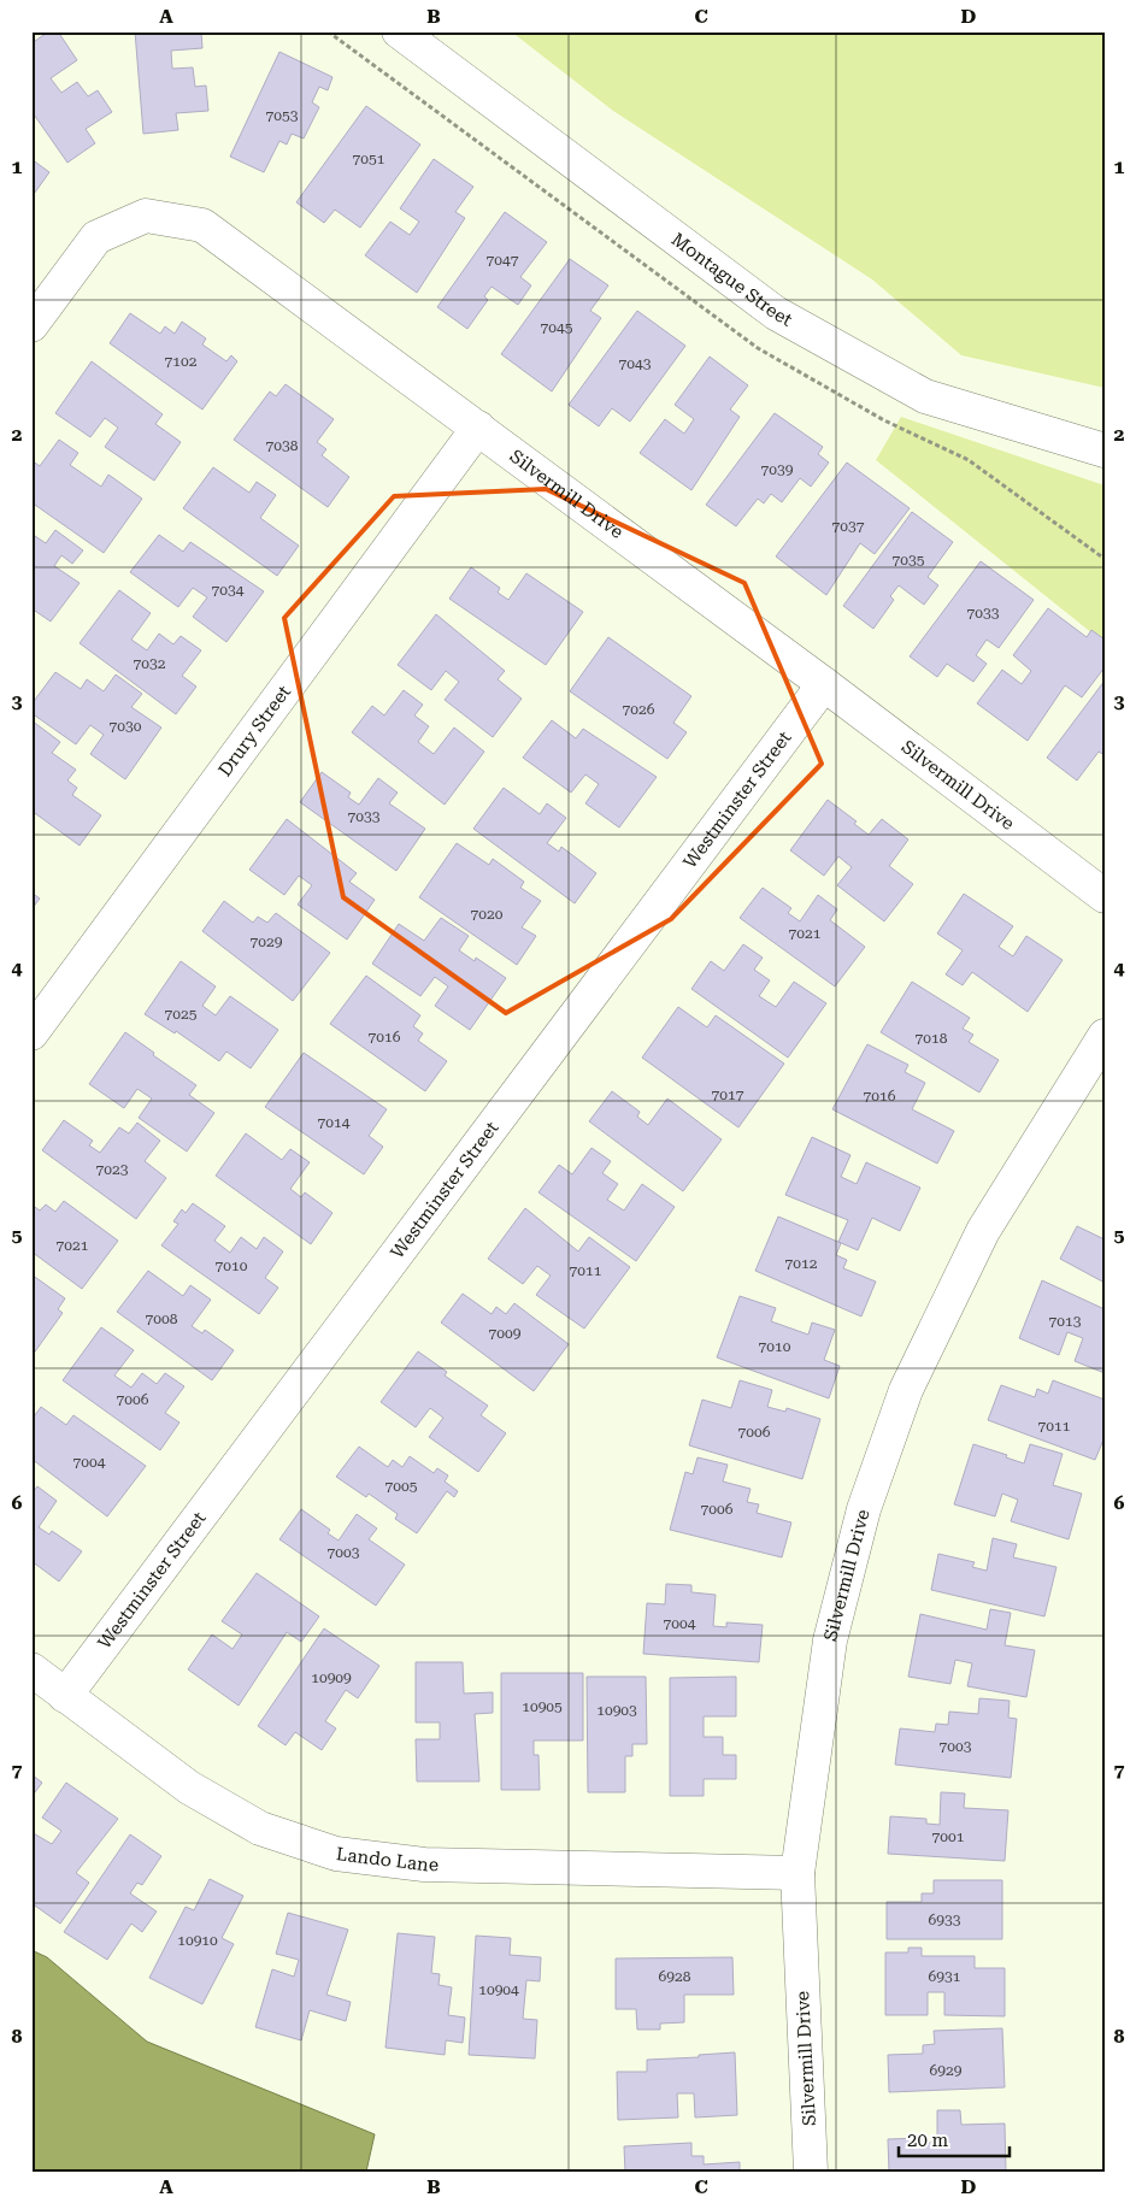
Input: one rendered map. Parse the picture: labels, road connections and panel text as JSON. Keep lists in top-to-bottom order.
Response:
{
  "streets": {
    "street": [
      "Montague Street",
      "Silvermill Drive",
      "Drury Street",
      "Westminster Street",
      "Lando Lane"
    ]
  },
  "crossings": [
    ["Silvermill Drive", "Drury Street"],
    ["Silvermill Drive", "Westminster Street"],
    ["Silvermill Drive", "Lando Lane"],
    ["Westminster Street", "Lando Lane"]
  ],
  "house_numbers": [
    "7053",
    "7051",
    "7047",
    "7045",
    "7102",
    "7043",
    "7038",
    "7039",
    "7037",
    "7035",
    "7034",
    "7033",
    "7032",
    "7026",
    "7030",
    "7033",
    "7020",
    "7021",
    "7029",
    "7025",
    "7016",
    "7018",
    "7017",
    "7016",
    "7014",
    "7023",
    "7021",
    "7012",
    "7010",
    "7011",
    "7008",
    "7013",
    "7009",
    "7010",
    "7006",
    "7011",
    "7006",
    "7004",
    "7005",
    "7006",
    "7003",
    "7004",
    "10909",
    "10905",
    "10903",
    "7003",
    "7001",
    "6933",
    "10910",
    "6928",
    "6931",
    "10904",
    "6929"
  ],
  "scale_bar": "20 m",
  "grid": {
    "columns": [
      "A",
      "B",
      "C",
      "D"
    ],
    "rows": [
      "1",
      "2",
      "3",
      "4",
      "5",
      "6",
      "7",
      "8"
    ]
  }
}
